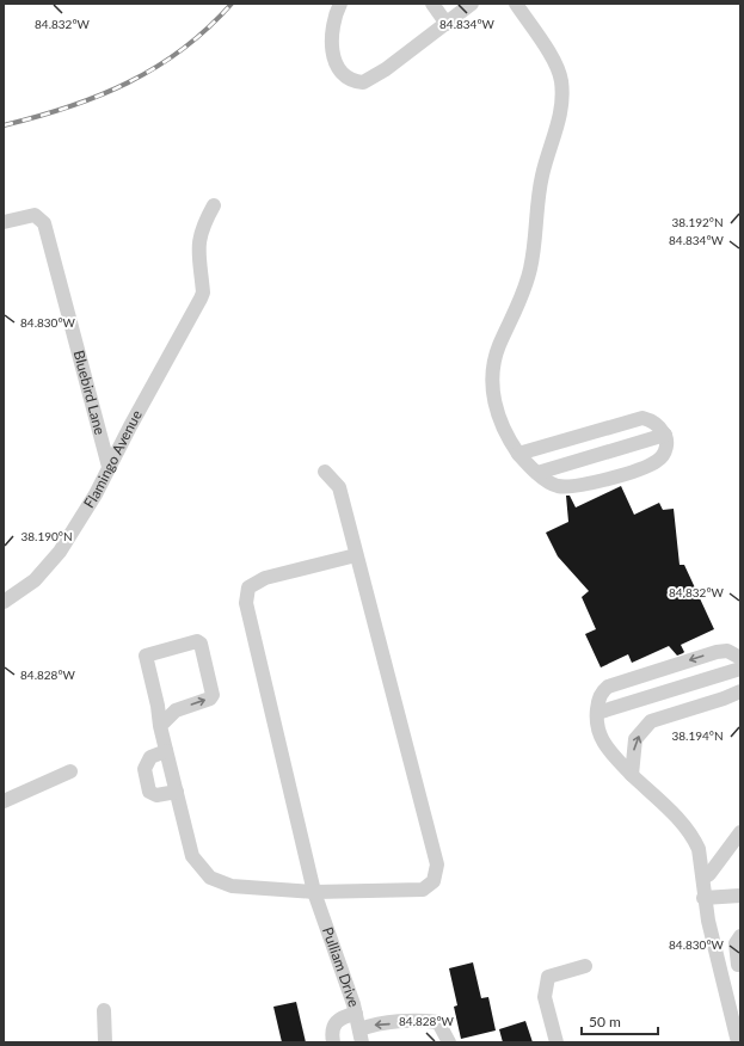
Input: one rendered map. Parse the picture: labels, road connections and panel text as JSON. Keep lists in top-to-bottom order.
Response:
{
  "streets": {
    "street": ["Bluebird Lane", "Flamingo Avenue", "Pulliam Drive"]
  },
  "crossings": [
    ["Bluebird Lane", "Flamingo Avenue"]
  ],
  "scale_bar": "50 m",
  "coordinates": [
    "84.832°W",
    "84.834°W",
    "38.192°N",
    "84.830°W",
    "38.190°N",
    "84.828°W",
    "38.194°N"
  ]
}
